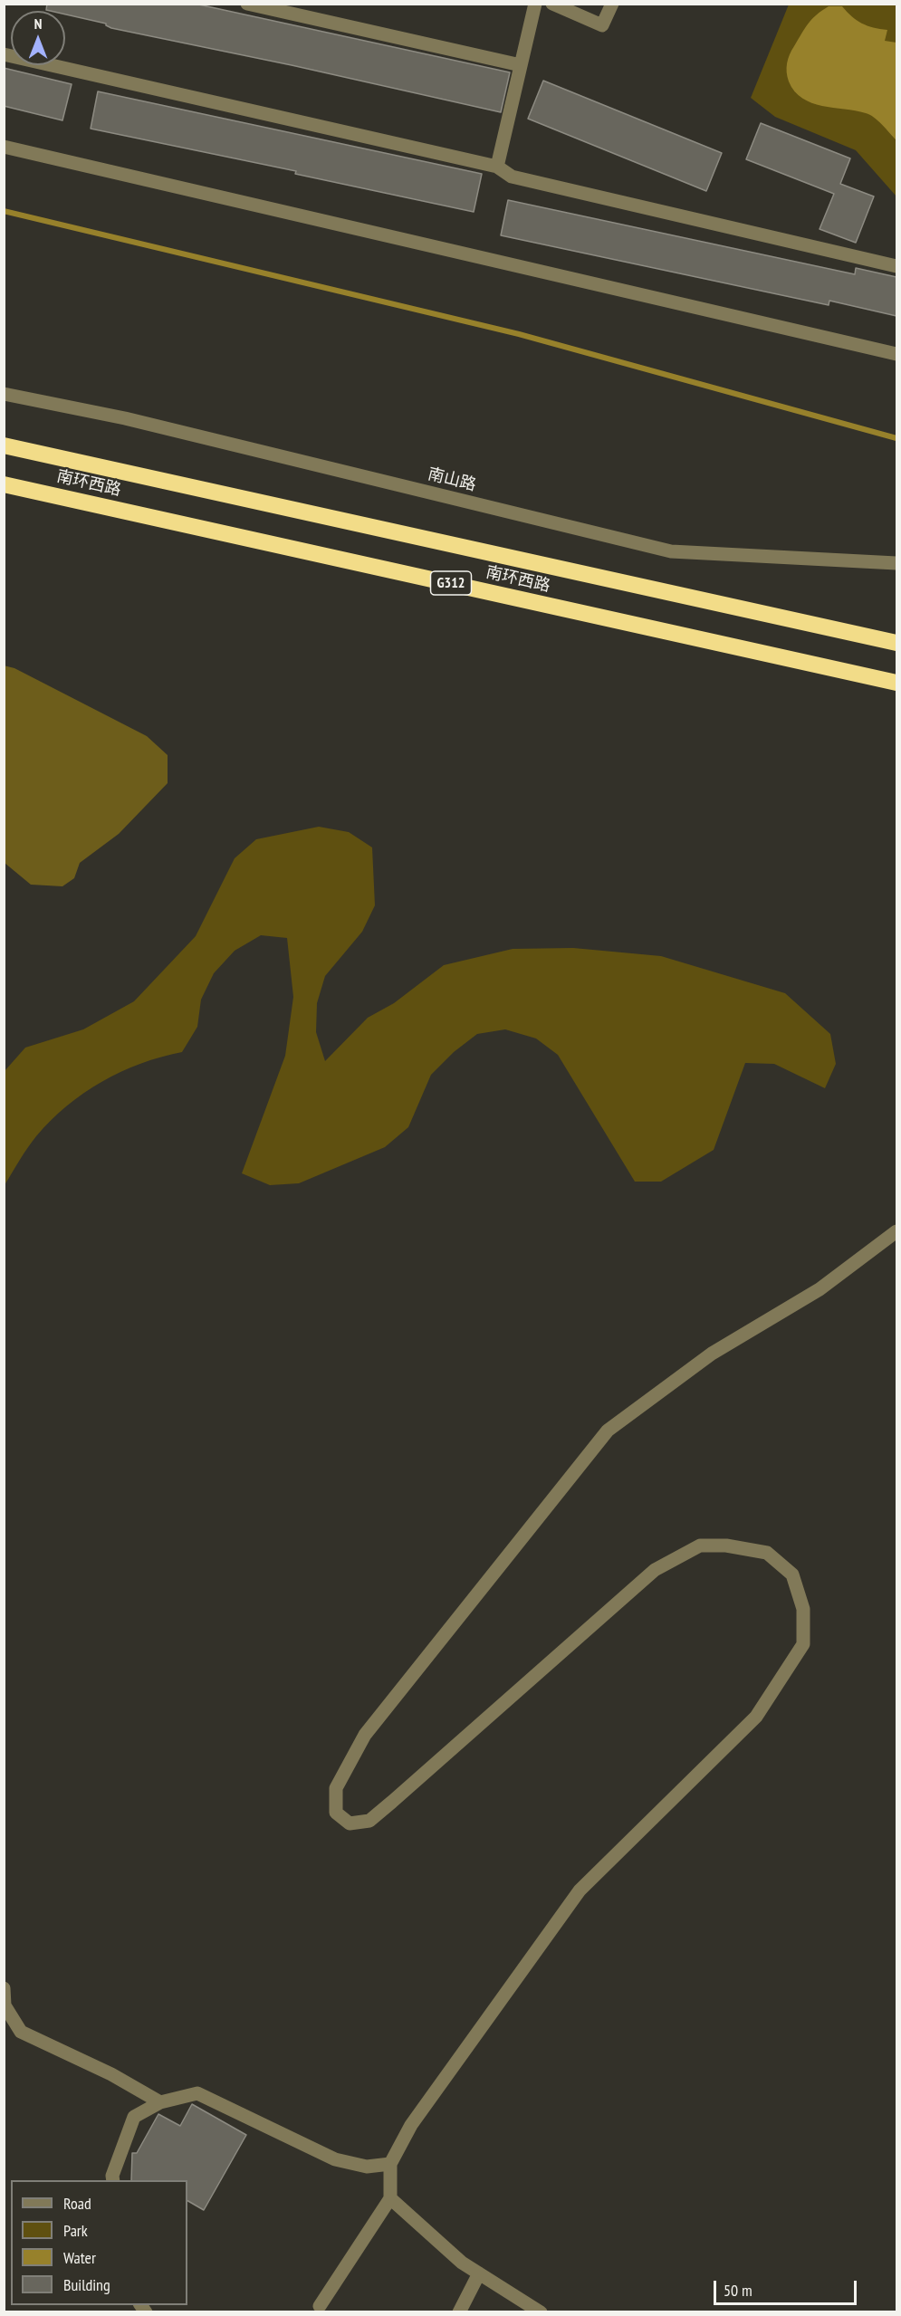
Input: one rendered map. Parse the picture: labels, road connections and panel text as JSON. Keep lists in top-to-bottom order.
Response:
{
  "streets": {
    "highway": ["南环西路", "G312"],
    "street": ["南山路"]
  },
  "legend": [
    "Road",
    "Park",
    "Water",
    "Building"
  ],
  "scale_bar": "50 m",
  "north": "top"
}
